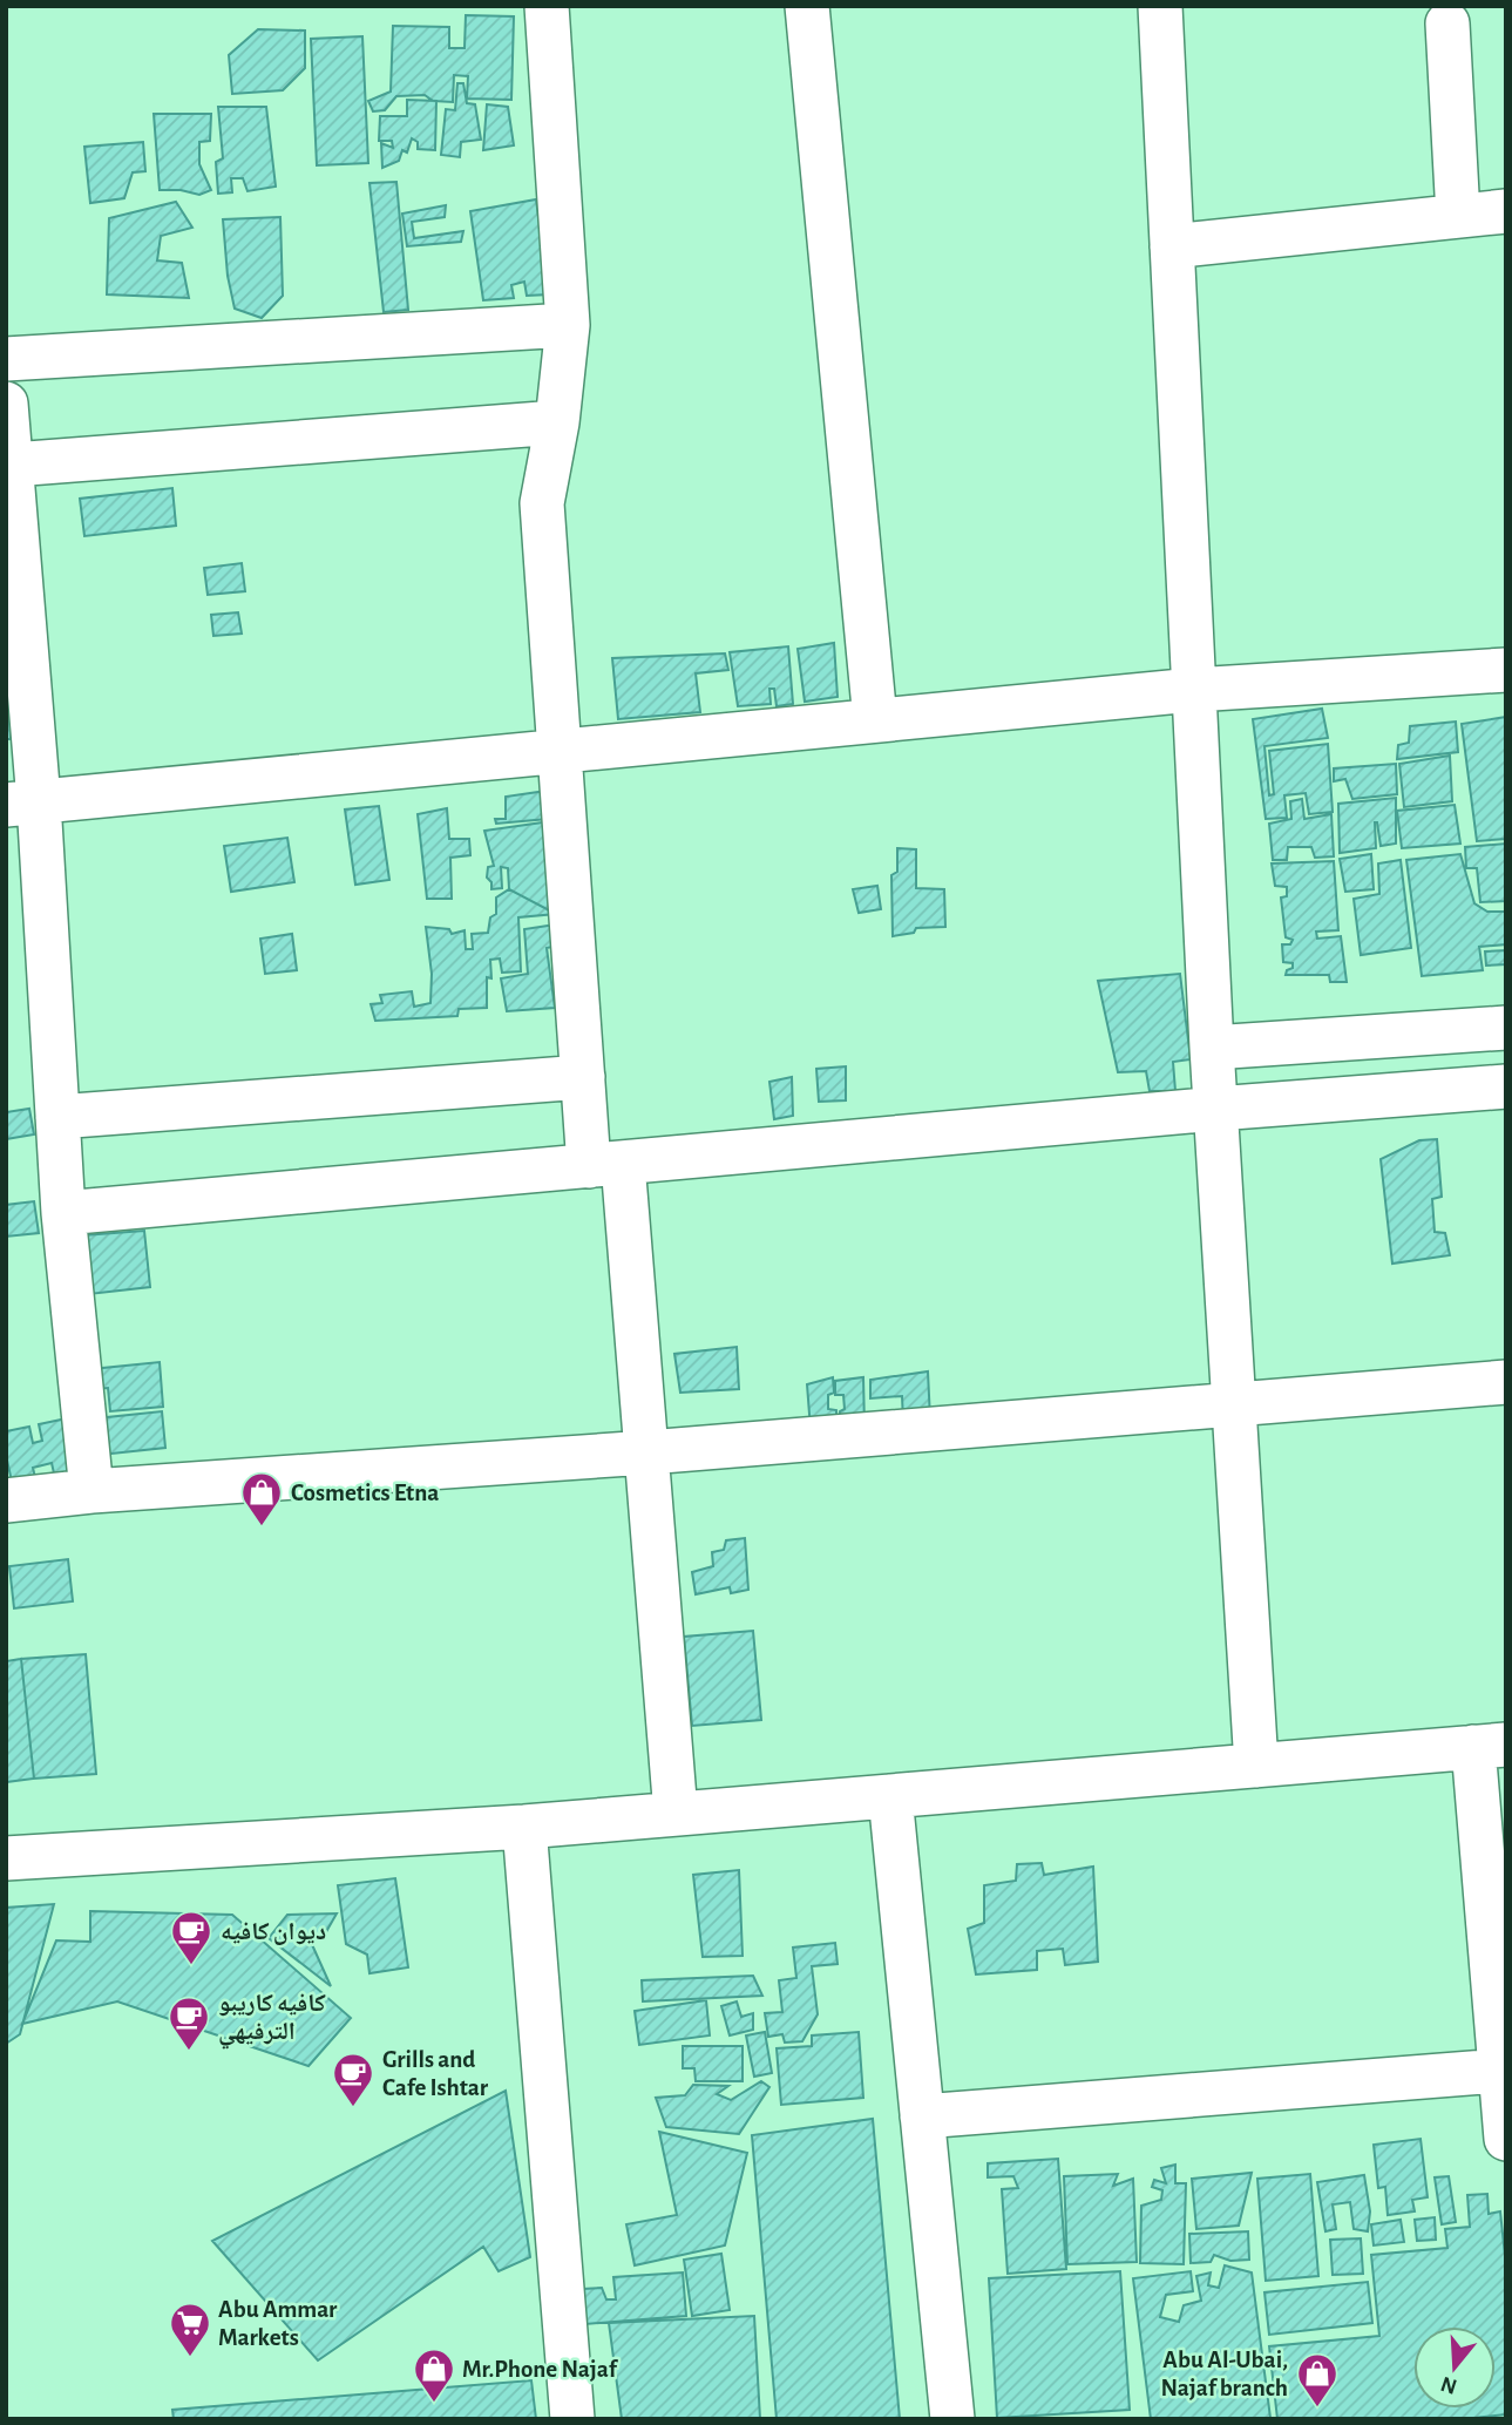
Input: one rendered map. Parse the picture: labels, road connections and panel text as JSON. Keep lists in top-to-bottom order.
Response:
{
  "places": {
    "shop": ["Cosmetics Etna", "Mr.Phone Najaf", "Abu Al-Ubai, Najaf branch"],
    "cafe": ["ديوان كافيه", "كافيه كاريبو الترفيهي", "Grills and Cafe Ishtar"],
    "supermarket": ["Abu Ammar Markets"]
  },
  "north": "bottom"
}
